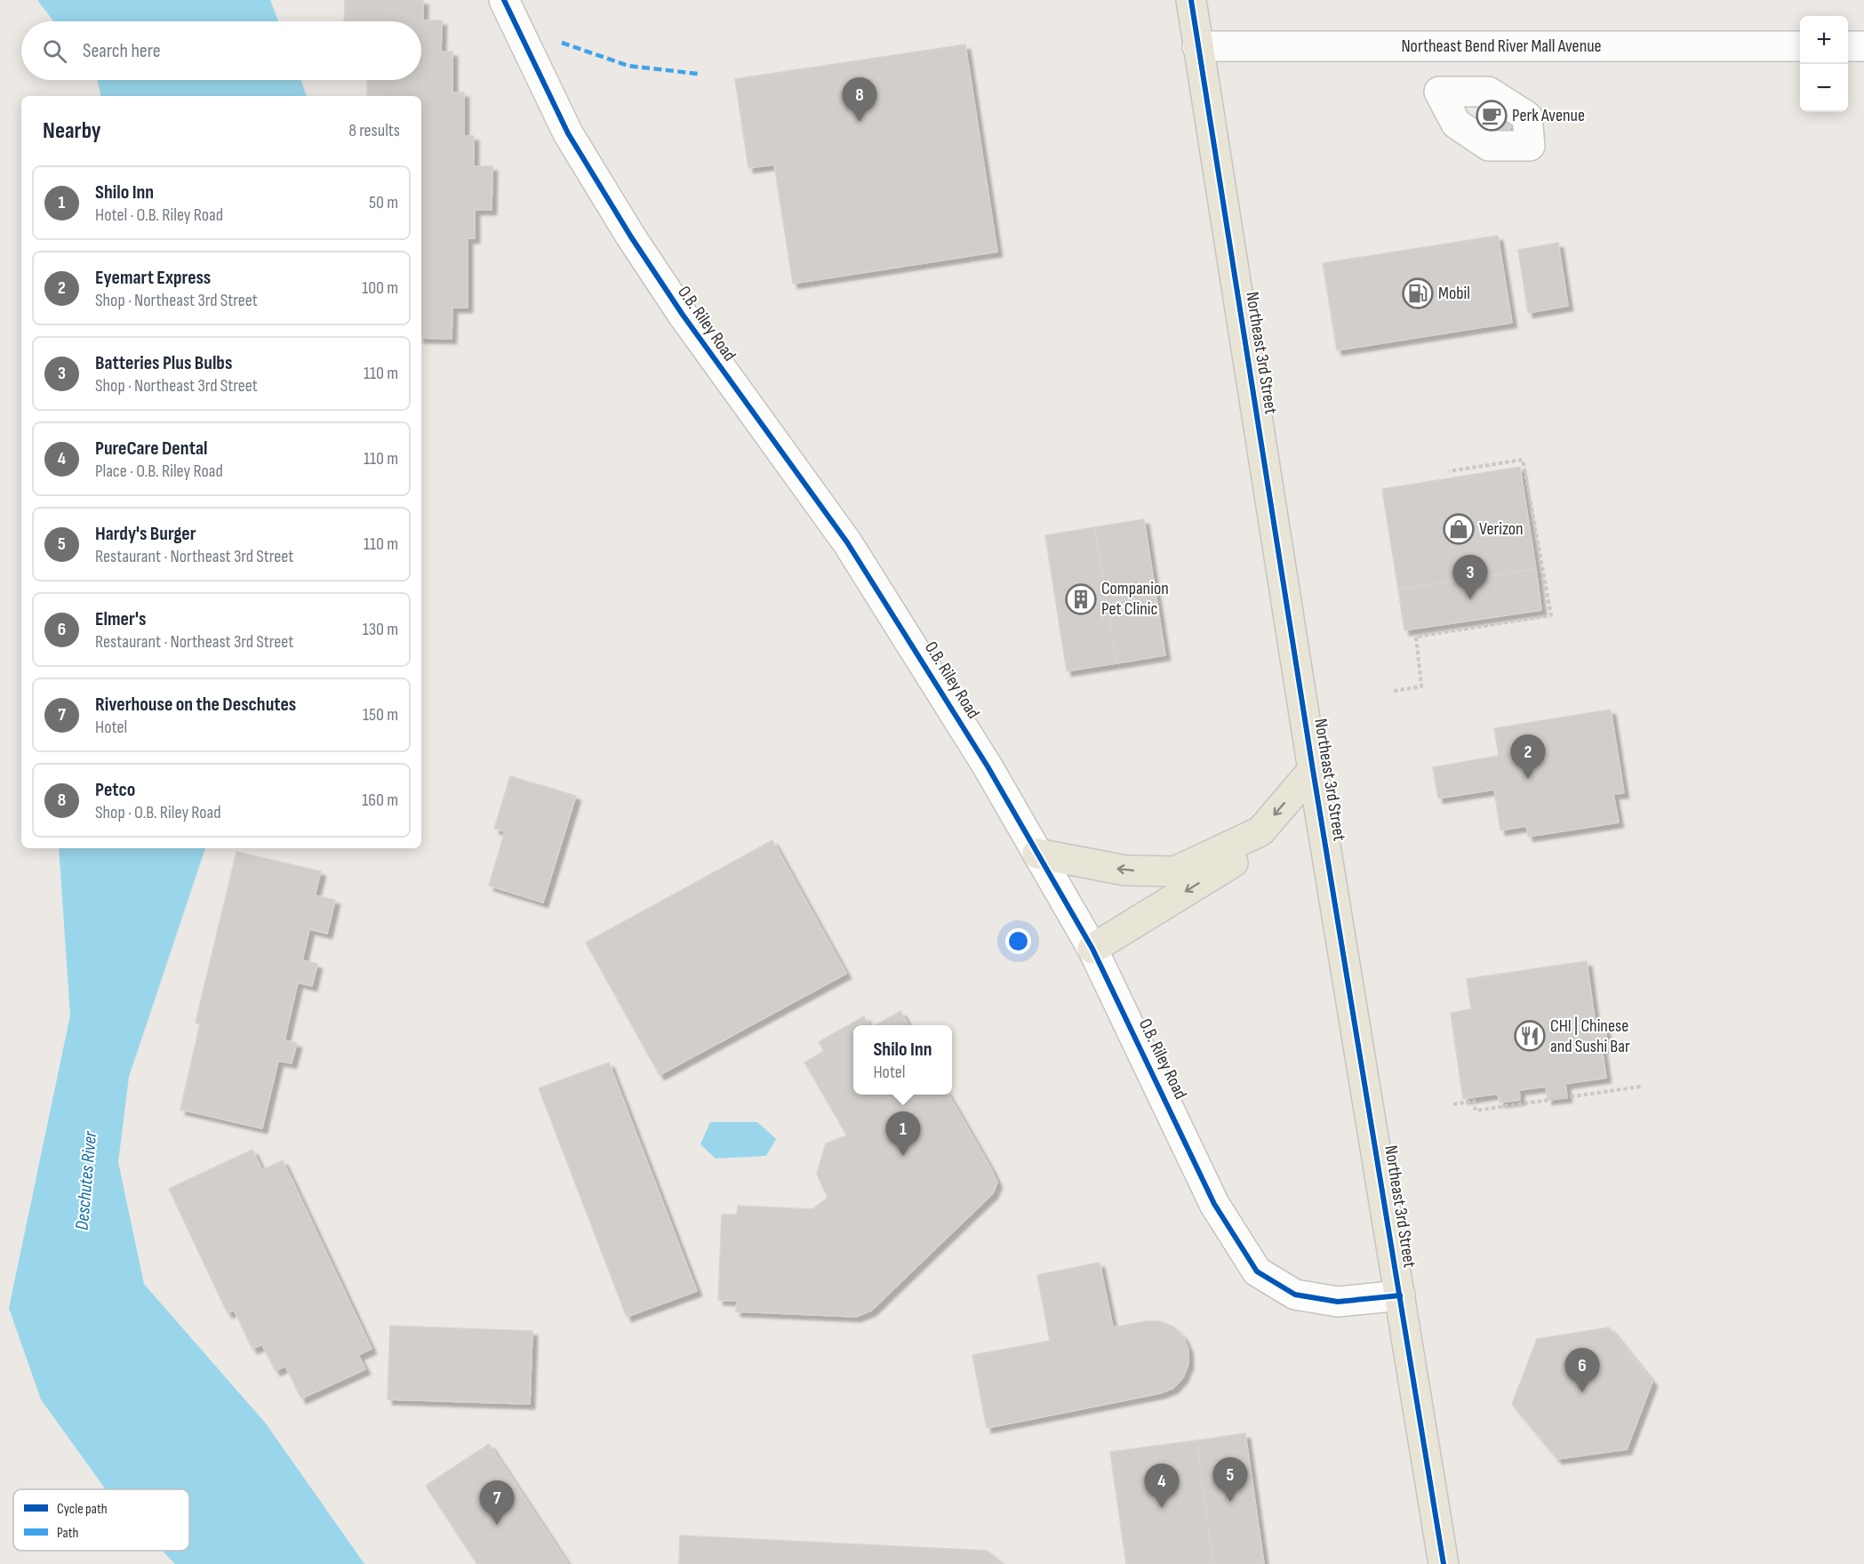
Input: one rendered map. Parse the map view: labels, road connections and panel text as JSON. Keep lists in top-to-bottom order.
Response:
{
  "streets": {
    "main road": ["Northeast 3rd Street"],
    "street": ["Northeast Bend River Mall Avenue", "O.B. Riley Road"]
  },
  "crossings": [
    ["Northeast Bend River Mall Avenue", "Northeast 3rd Street"],
    ["O.B. Riley Road", "Northeast 3rd Street"]
  ],
  "water": ["Deschutes River"],
  "places": {
    "cafe": ["Perk Avenue"],
    "fuel station": ["Mobil"],
    "shop": ["Verizon"],
    "building": ["Companion Pet Clinic"],
    "restaurant": ["CHI | Chinese and Sushi Bar"]
  },
  "legend": ["Cycle path", "Path"],
  "page": {
    "map_buttons": ["+", "−"],
    "search": "Search here",
    "pins": [
      "8",
      "3",
      "2",
      "1",
      "6",
      "5",
      "4",
      "7"
    ],
    "heading": ["Nearby", "8 results"],
    "list": [
      {
        "mark": "1",
        "name": "Shilo Inn",
        "note": "Hotel · O.B. Riley Road",
        "value": "50 m"
      },
      {
        "mark": "2",
        "name": "Eyemart Express",
        "note": "Shop · Northeast 3rd Street",
        "value": "100 m"
      },
      {
        "mark": "3",
        "name": "Batteries Plus Bulbs",
        "note": "Shop · Northeast 3rd Street",
        "value": "110 m"
      },
      {
        "mark": "4",
        "name": "PureCare Dental",
        "note": "Place · O.B. Riley Road",
        "value": "110 m"
      },
      {
        "mark": "5",
        "name": "Hardy's Burger",
        "note": "Restaurant · Northeast 3rd Street",
        "value": "110 m"
      },
      {
        "mark": "6",
        "name": "Elmer's",
        "note": "Restaurant · Northeast 3rd Street",
        "value": "130 m"
      },
      {
        "mark": "7",
        "name": "Riverhouse on the Deschutes",
        "note": "Hotel",
        "value": "150 m"
      },
      {
        "mark": "8",
        "name": "Petco",
        "note": "Shop · O.B. Riley Road",
        "value": "160 m"
      }
    ],
    "popup": ["Shilo Inn", "Hotel"]
  }
}
